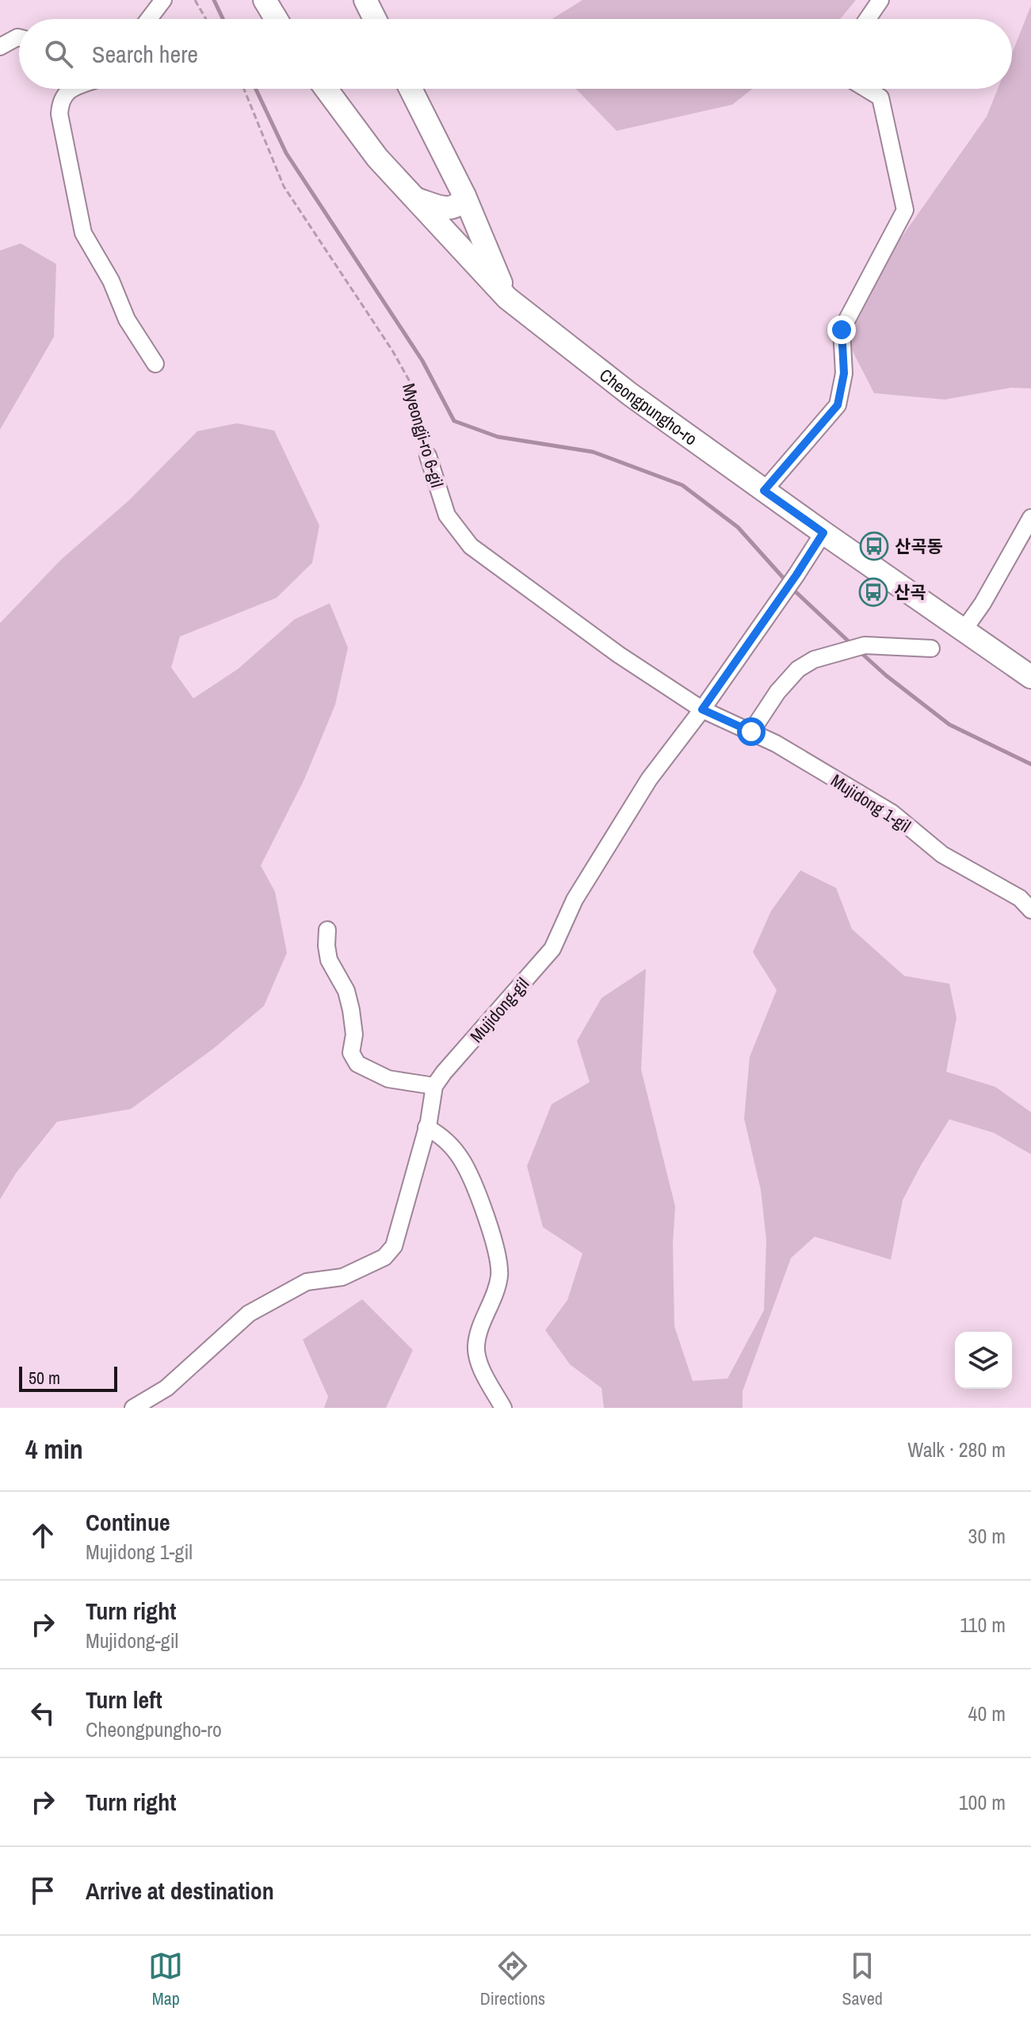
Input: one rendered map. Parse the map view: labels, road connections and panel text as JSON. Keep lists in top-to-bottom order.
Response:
{
  "streets": {
    "main road": ["Cheongpungho-ro"],
    "street": ["Myeongji-ro 6-gil", "Mujidong 1-gil", "Mujidong-gil"]
  },
  "crossings": [
    ["Cheongpungho-ro", "Mujidong-gil"],
    ["Myeongji-ro 6-gil", "Mujidong 1-gil"],
    ["Myeongji-ro 6-gil", "Mujidong-gil"],
    ["Mujidong 1-gil", "Mujidong-gil"]
  ],
  "places": {
    "bus stop": ["산곡동", "산곡"]
  },
  "scale_bar": "50 m",
  "page": {
    "search": "Search here",
    "scale": "50 m",
    "heading": ["4 min", "Walk · 280 m"],
    "list": [
      ["Continue", "Mujidong 1-gil", "30 m"],
      ["Turn right", "Mujidong-gil", "110 m"],
      ["Turn left", "Cheongpungho-ro", "40 m"],
      ["Turn right", "100 m"],
      "Arrive at destination"
    ],
    "nav": ["Map", "Directions", "Saved"]
  }
}
